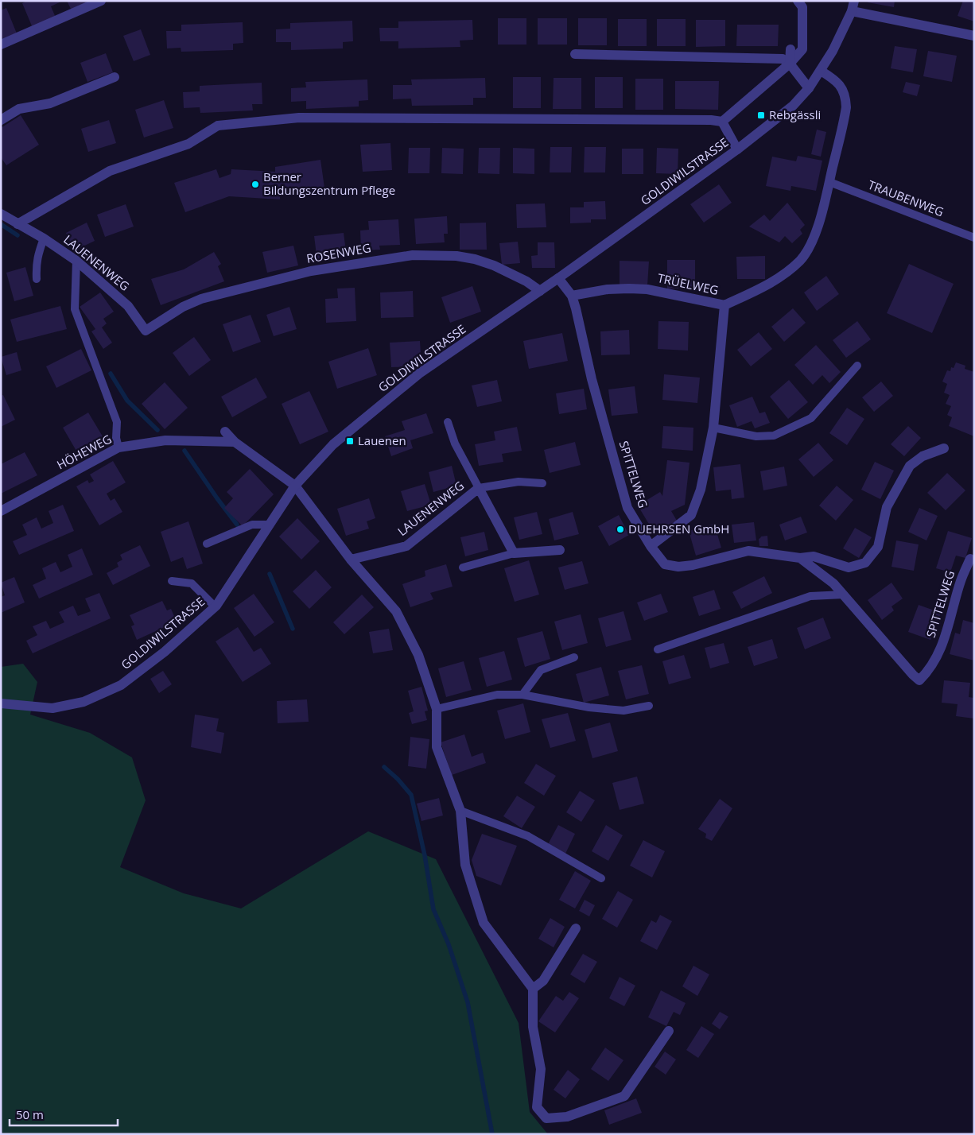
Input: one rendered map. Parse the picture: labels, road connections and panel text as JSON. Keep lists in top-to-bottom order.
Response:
{
  "streets": {
    "street": [
      "GOLDIWILSTRASSE",
      "ROSENWEG",
      "LAUENENWEG",
      "TRÜELWEG",
      "HÖHEWEG",
      "SPITTELWEG"
    ],
    "lane": ["TRAUBENWEG"]
  },
  "crossings": [
    ["GOLDIWILSTRASSE", "ROSENWEG"],
    ["GOLDIWILSTRASSE", "SPITTELWEG"],
    ["ROSENWEG", "LAUENENWEG"],
    ["TRÜELWEG", "SPITTELWEG"]
  ],
  "places": {
    "transit": ["Rebgässli", "Lauenen"],
    "other": ["Berner Bildungszentrum Pflege", "DUEHRSEN GmbH"]
  },
  "scale_bar": "50 m"
}
